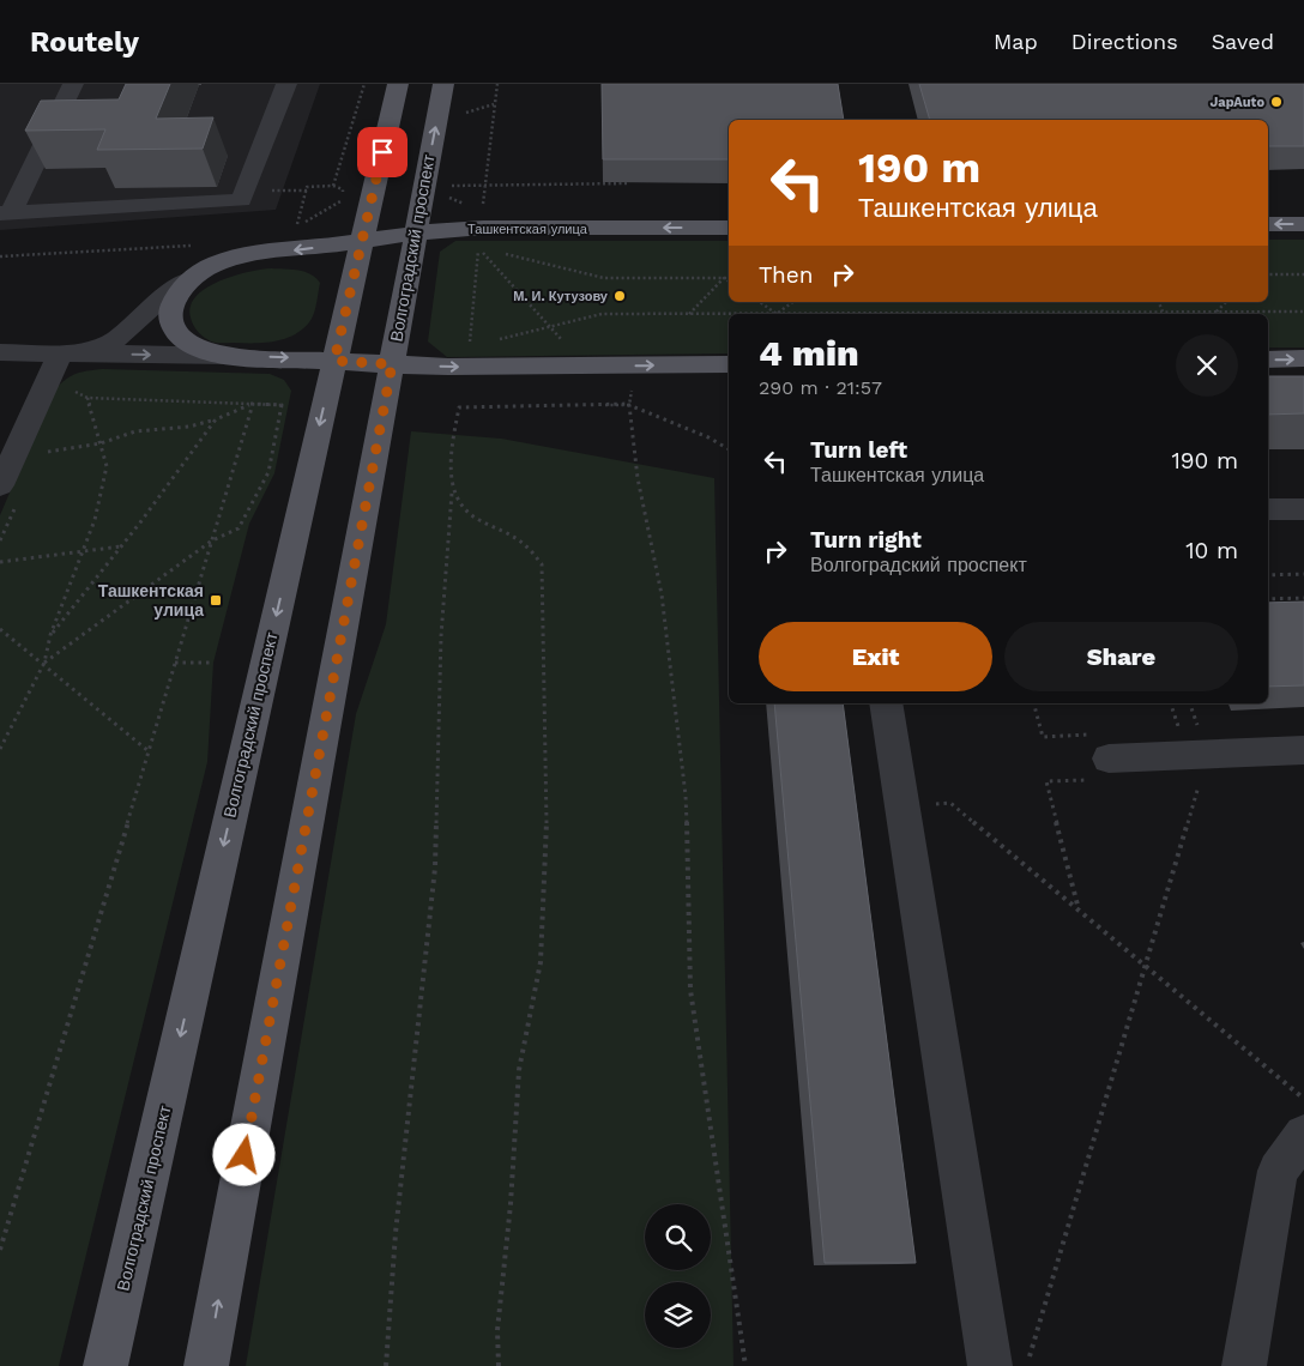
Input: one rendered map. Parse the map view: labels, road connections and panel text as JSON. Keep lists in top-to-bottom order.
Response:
{
  "streets": {
    "main road": ["Ташкентская улица", "Волгоградский проспект"]
  },
  "crossings": [
    ["Ташкентская улица", "Волгоградский проспект"]
  ],
  "places": {
    "other": ["JapAuto", "М. И. Кутузову"],
    "transit": ["Ташкентская улица"]
  },
  "page": {
    "header": "Routely",
    "nav": ["Map", "Directions", "Saved"],
    "turn": ["190 m", "Ташкентская улица"],
    "then": "Then",
    "heading": ["4 min", "290 m · 21:57"],
    "list": [
      {
        "name": "Turn left",
        "note": "Ташкентская улица",
        "value": "190 m"
      },
      {
        "name": "Turn right",
        "note": "Волгоградский проспект",
        "value": "10 m"
      }
    ],
    "buttons": ["Exit", "Share"]
  }
}
